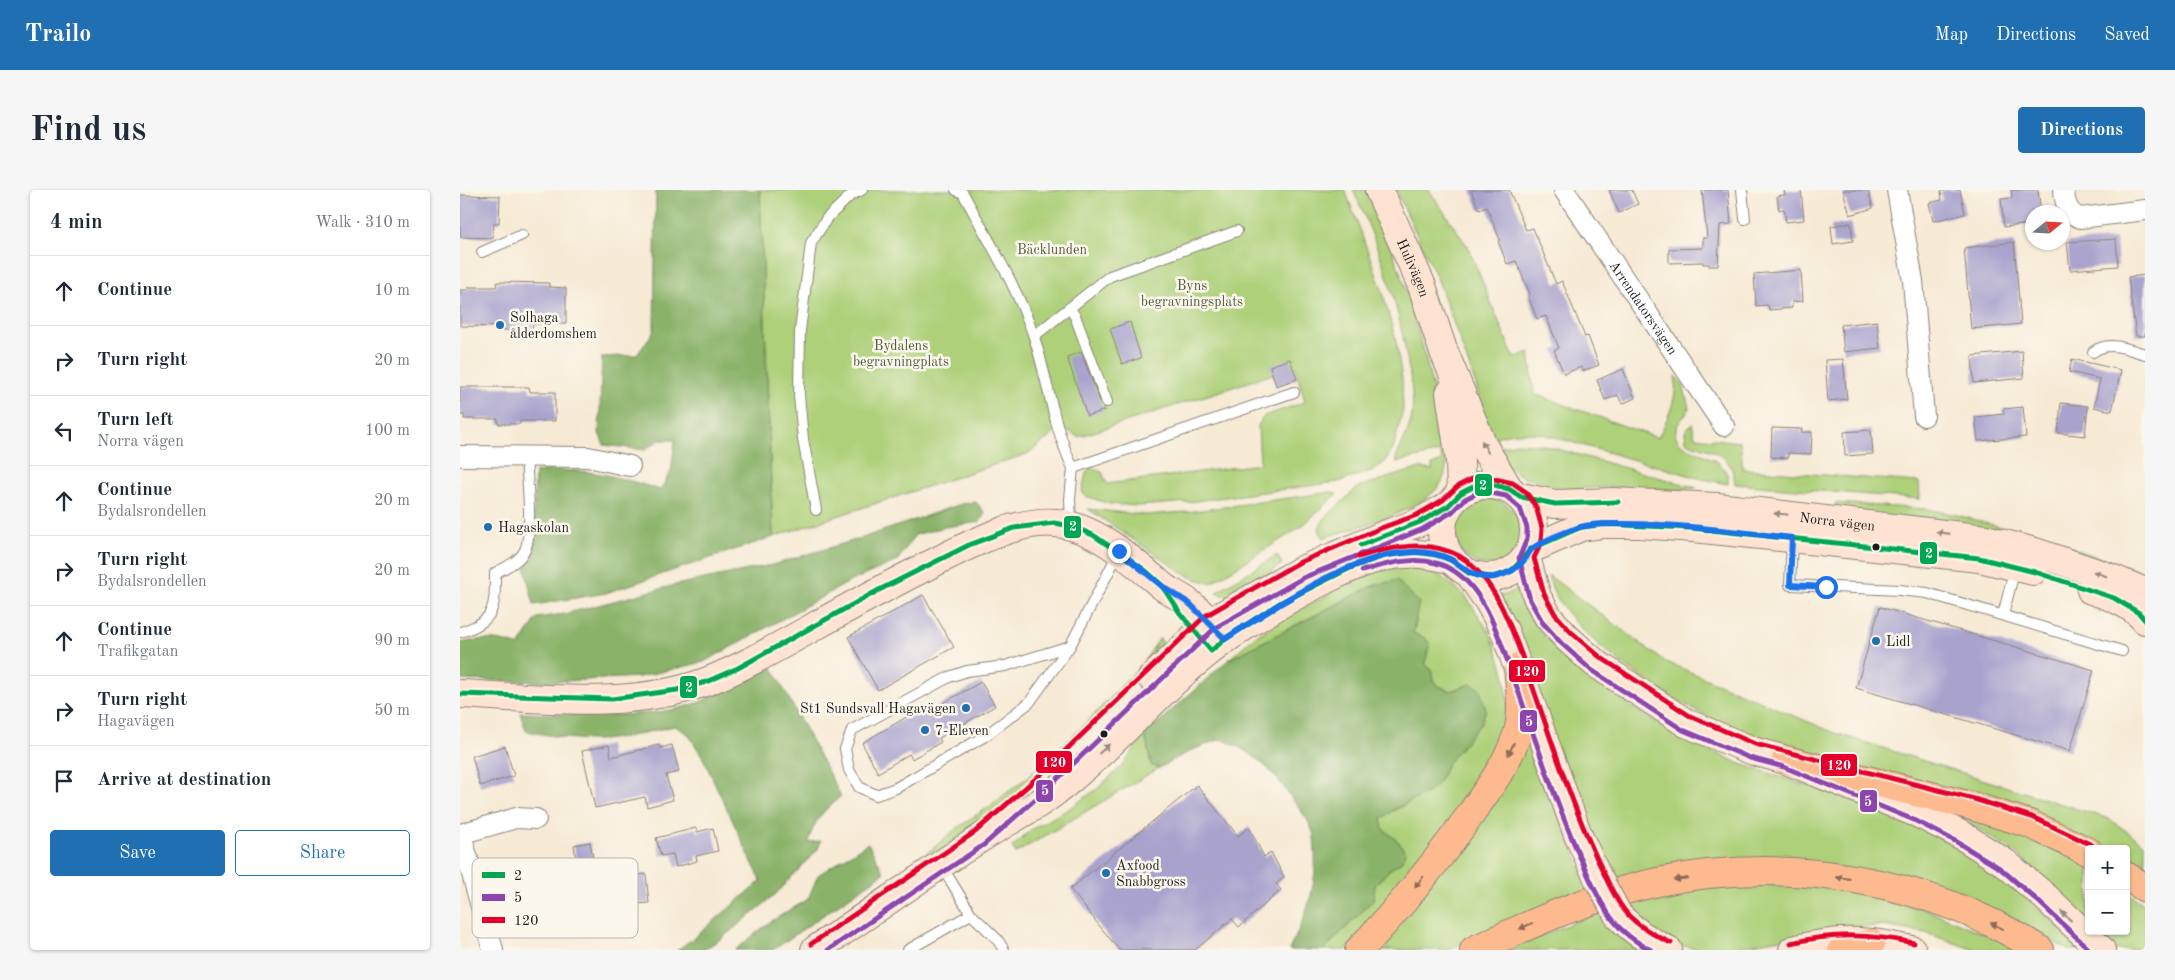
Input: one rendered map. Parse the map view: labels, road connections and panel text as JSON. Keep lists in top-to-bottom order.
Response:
{
  "streets": {
    "main road": ["Hulivägen", "Norra vägen"],
    "street": ["Arrendatorsvägen"]
  },
  "crossings": [
    ["Hulivägen", "Norra vägen"]
  ],
  "parks": ["Bäcklunden", "Byns begravningsplats", "Bydalens begravningplats"],
  "places": [
    "Solhaga ålderdomshem",
    "Hagaskolan",
    "Lidl",
    "St1 Sundsvall Hagavägen",
    "7-Eleven",
    "Axfood Snabbgross"
  ],
  "lines": ["transit line 120", "transit line 2", "transit line 5"],
  "legend": ["2", "5", "120"],
  "north": "right",
  "page": {
    "header": "Trailo",
    "nav": ["Map", "Directions", "Saved"],
    "buttons": [
      "Directions",
      ["Save", "Share"]
    ],
    "title": "Find us",
    "heading": ["4 min", "Walk · 310 m"],
    "list": [
      ["Continue", "10 m"],
      ["Turn right", "20 m"],
      ["Turn left", "Norra vägen", "100 m"],
      ["Continue", "Bydalsrondellen", "20 m"],
      ["Turn right", "Bydalsrondellen", "20 m"],
      ["Continue", "Trafikgatan", "90 m"],
      ["Turn right", "Hagavägen", "50 m"],
      "Arrive at destination"
    ],
    "map_buttons": ["+", "−"]
  }
}
